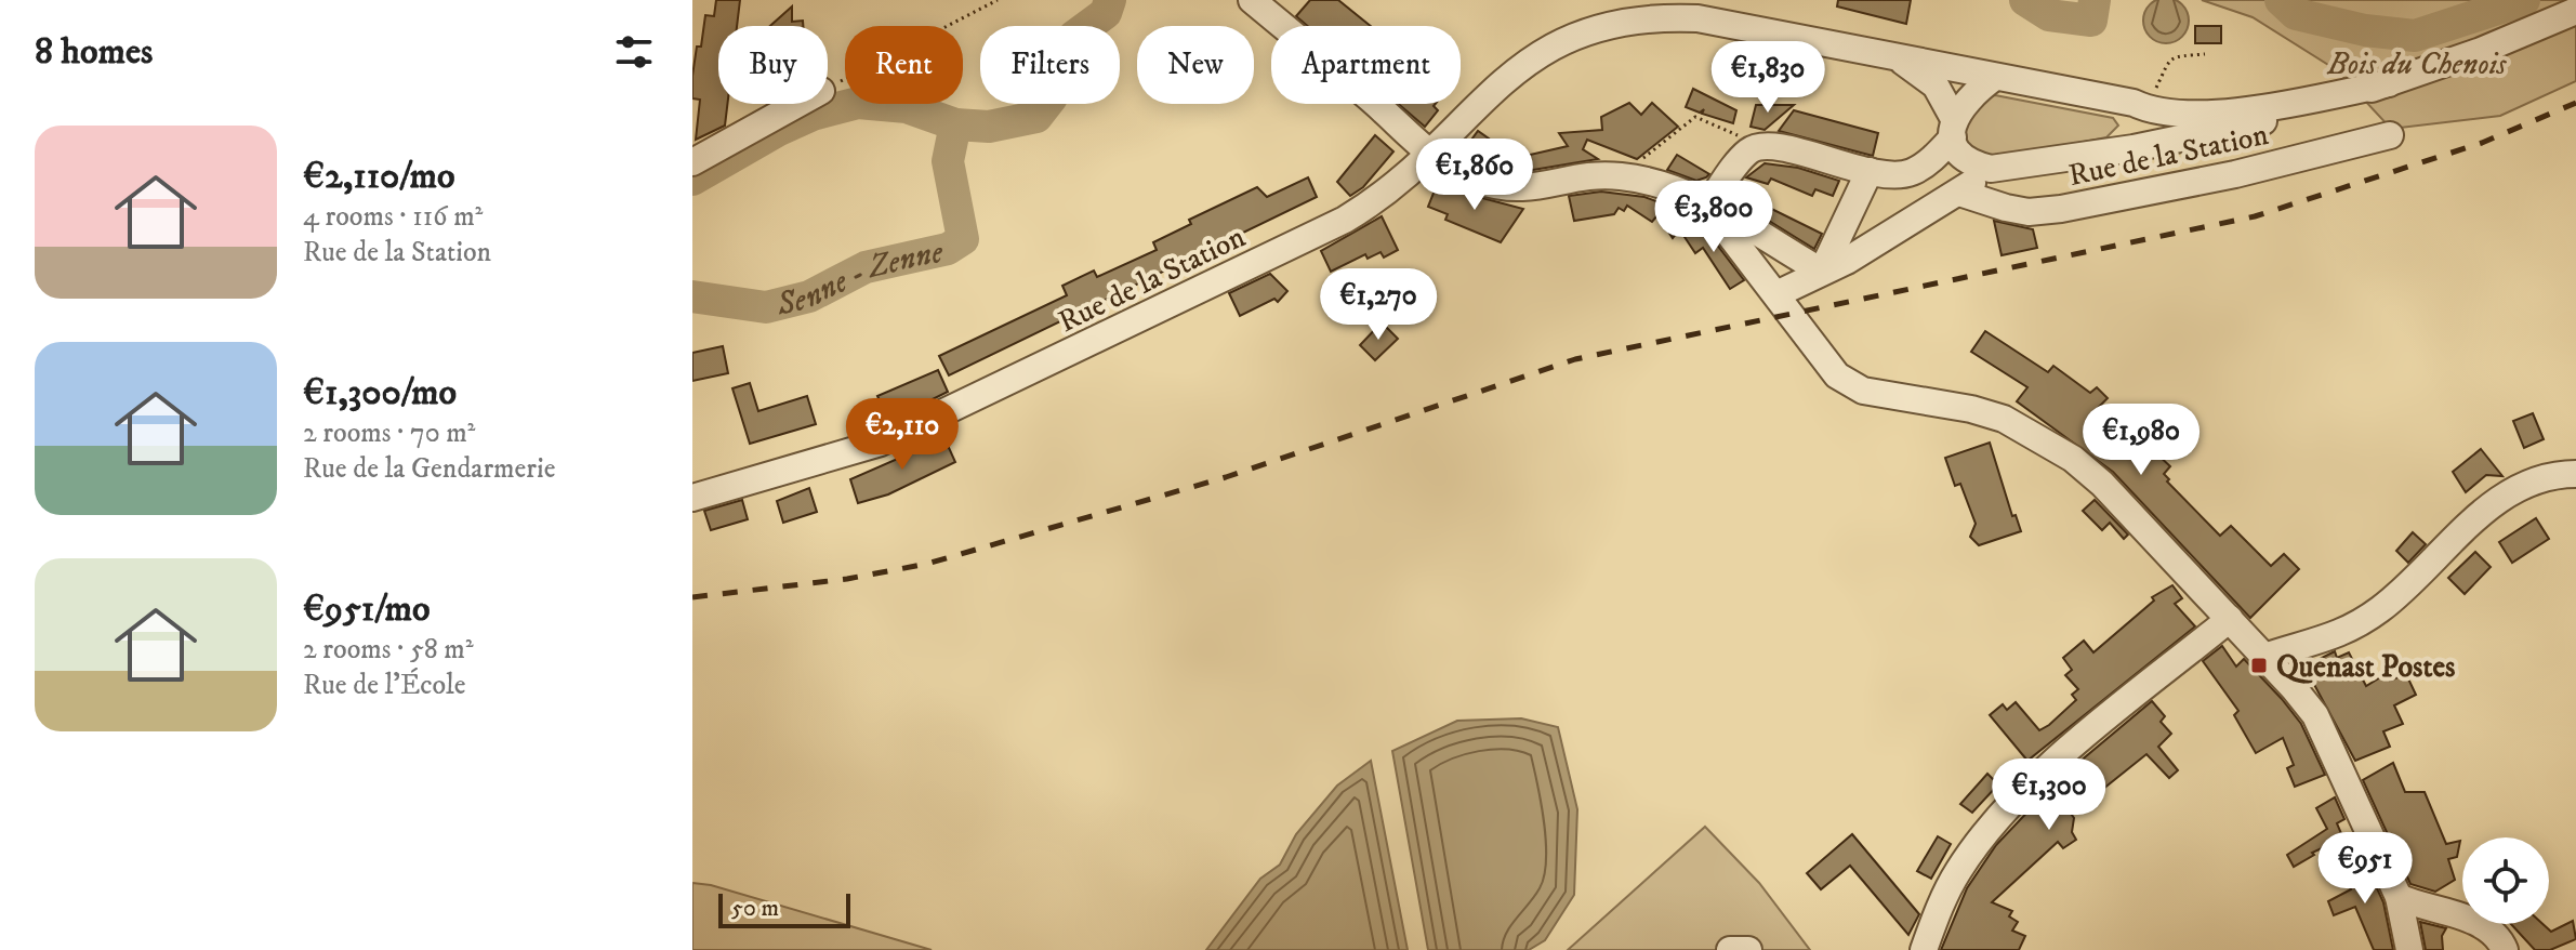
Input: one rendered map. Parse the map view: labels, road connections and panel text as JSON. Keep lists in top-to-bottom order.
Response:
{
  "streets": {
    "street": ["Rue de la Station"]
  },
  "water": ["Senne - Zenne"],
  "parks": ["Bois du Chenois"],
  "places": {
    "transit": ["Quenast Postes"]
  },
  "scale_bar": "50 m",
  "page": {
    "heading": "8 homes",
    "chip": [
      "Buy",
      "Rent",
      "Filters",
      "New",
      "Apartment"
    ],
    "price": [
      "€1,830",
      "€1,860",
      "€3,800",
      "€1,270",
      "€2,110",
      "€1,980",
      "€1,300",
      "€951"
    ],
    "list": [
      {
        "name": "€2,110/mo",
        "note": "4 rooms · 116 m² · Rue de la Station"
      },
      {
        "name": "€1,300/mo",
        "note": "2 rooms · 70 m² · Rue de la Gendarmerie"
      },
      {
        "name": "€951/mo",
        "note": "2 rooms · 58 m² · Rue de l'École"
      }
    ],
    "scale": "50 m"
  }
}
